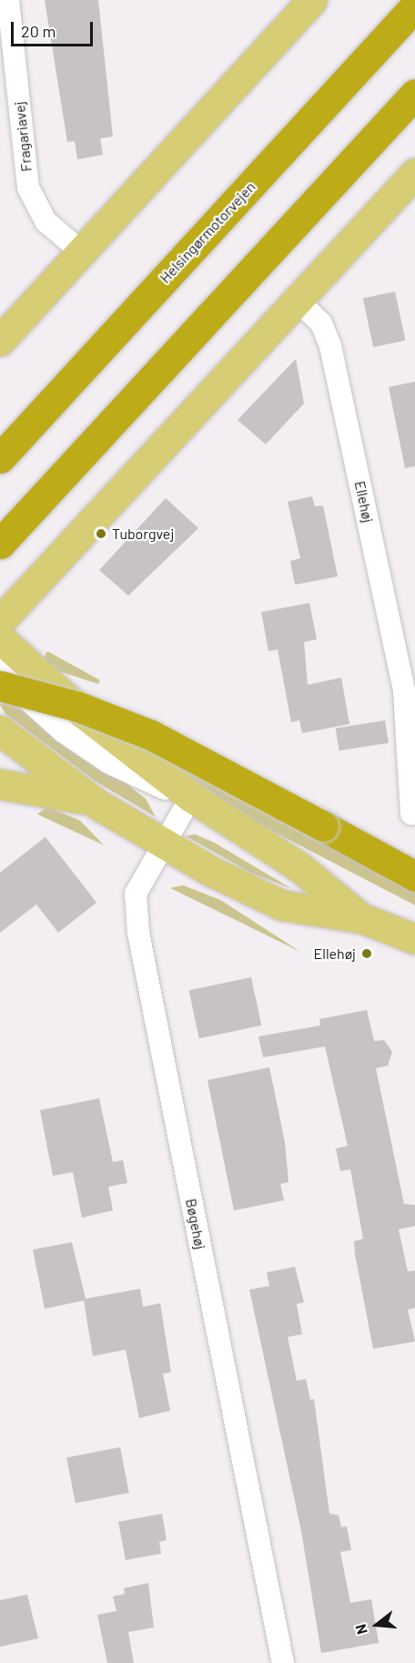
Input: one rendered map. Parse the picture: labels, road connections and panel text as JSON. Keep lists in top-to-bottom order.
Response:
{
  "streets": {
    "highway": ["Helsingørmotorvejen"],
    "street": ["Fragariavej", "Ellehøj", "Bøgehøj"]
  },
  "places": ["Tuborgvej", "Ellehøj"],
  "scale_bar": "20 m",
  "north": "left"
}
